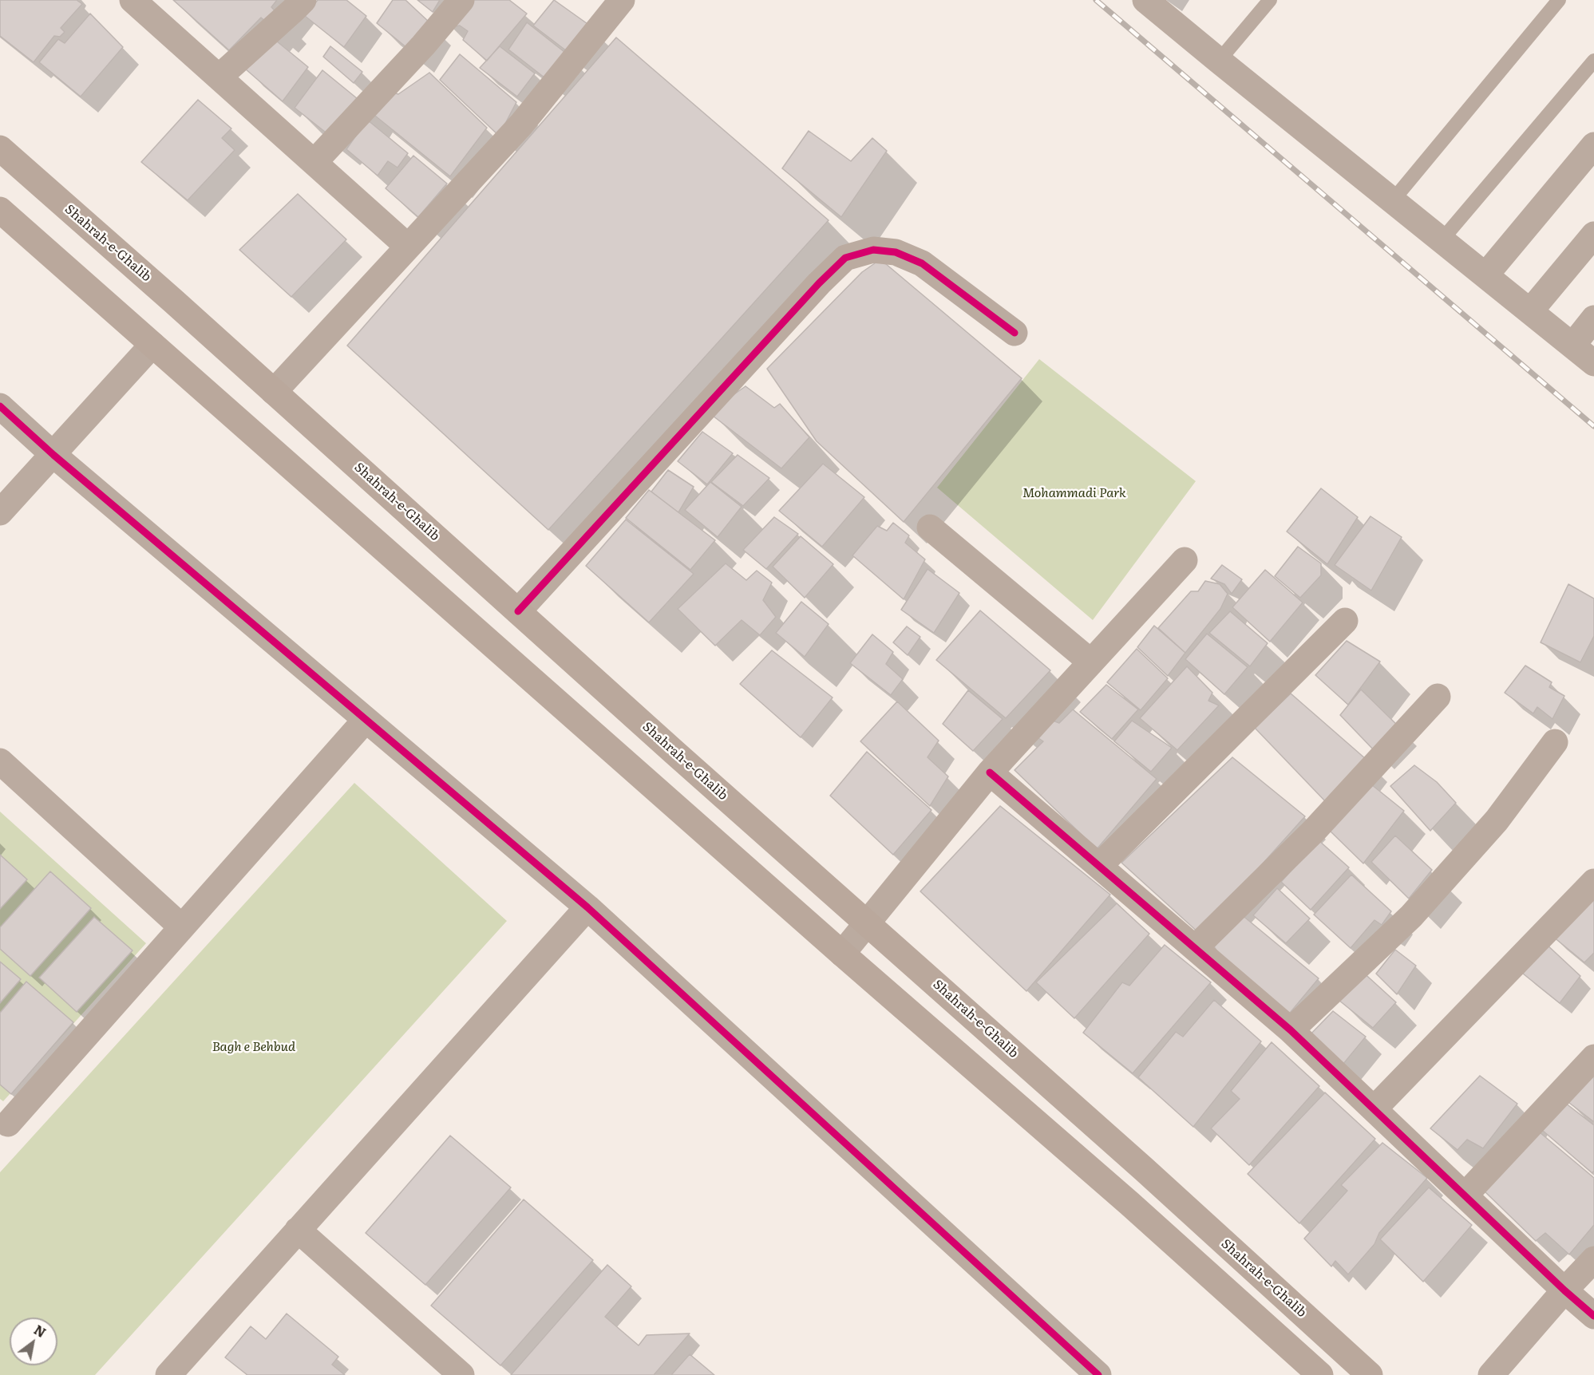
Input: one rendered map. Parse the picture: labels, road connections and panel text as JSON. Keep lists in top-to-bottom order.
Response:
{
  "streets": {
    "main road": ["Shahrah-e-Ghalib"]
  },
  "parks": ["Mohammadi Park", "Bagh e Behbud"],
  "north": "top right"
}
